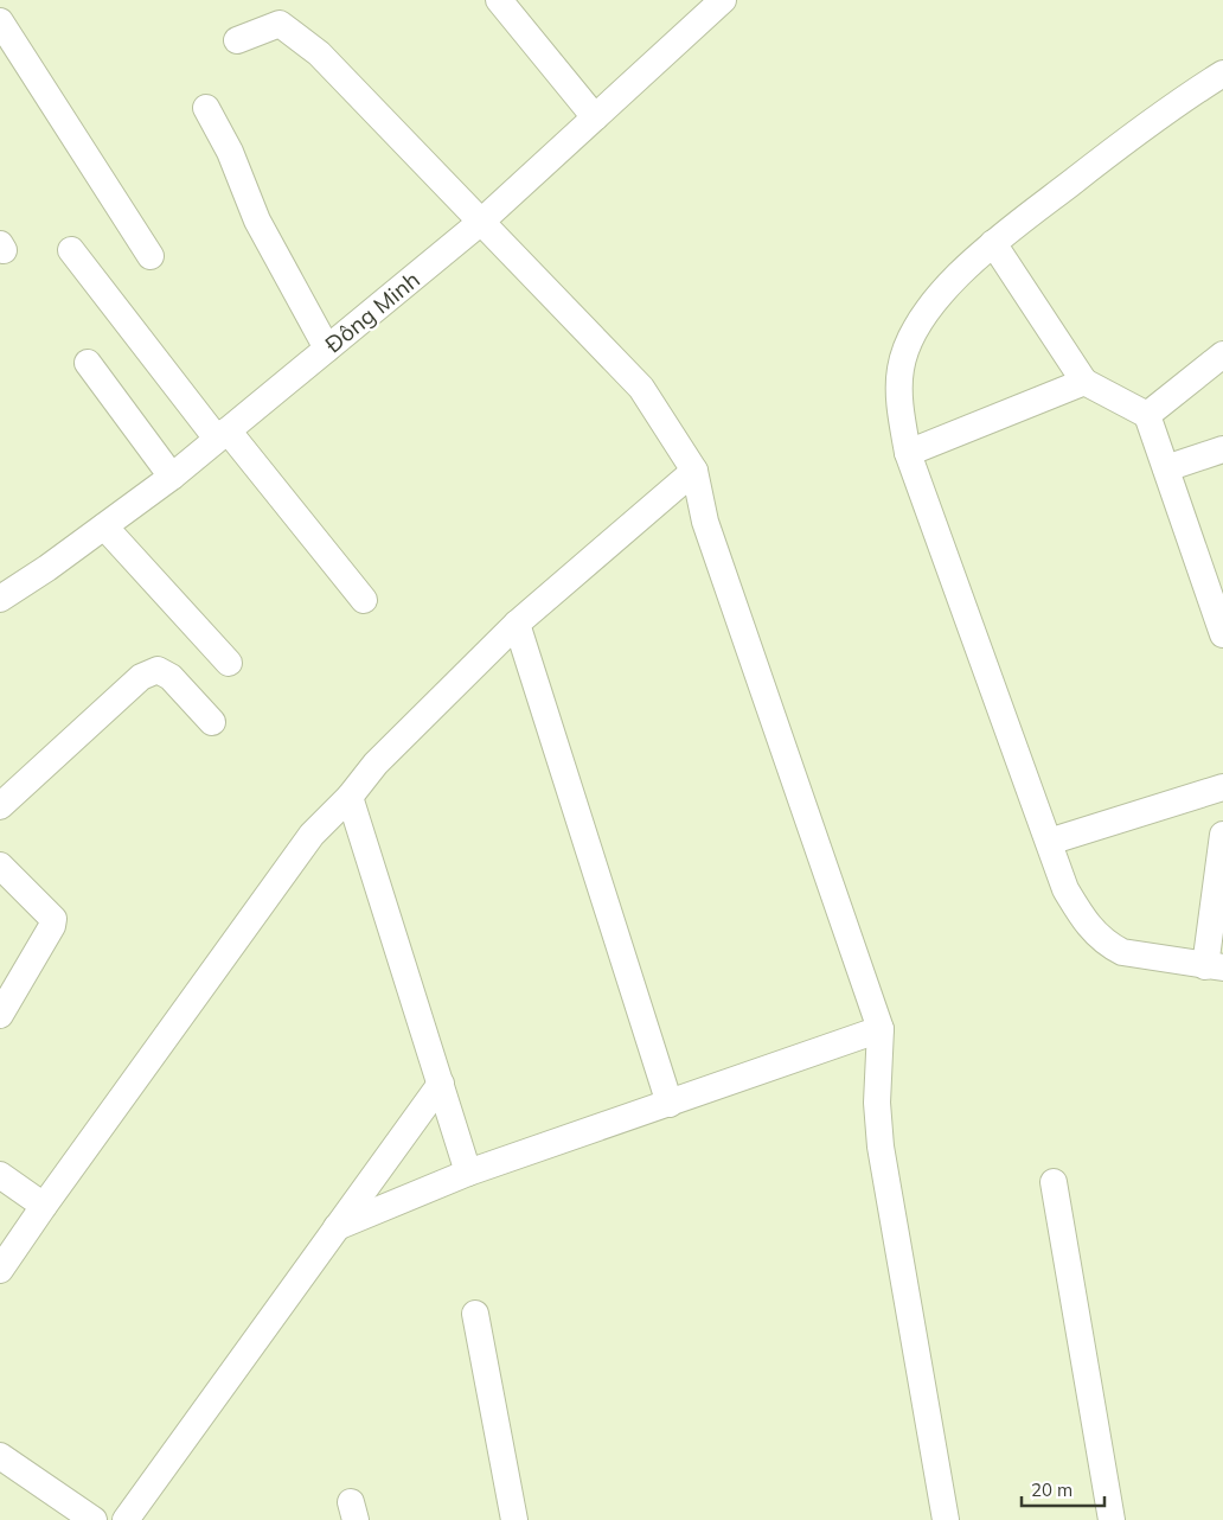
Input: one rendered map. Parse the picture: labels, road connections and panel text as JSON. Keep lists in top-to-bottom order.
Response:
{
  "streets": {
    "street": ["Đông Minh"]
  },
  "scale_bar": "20 m"
}
